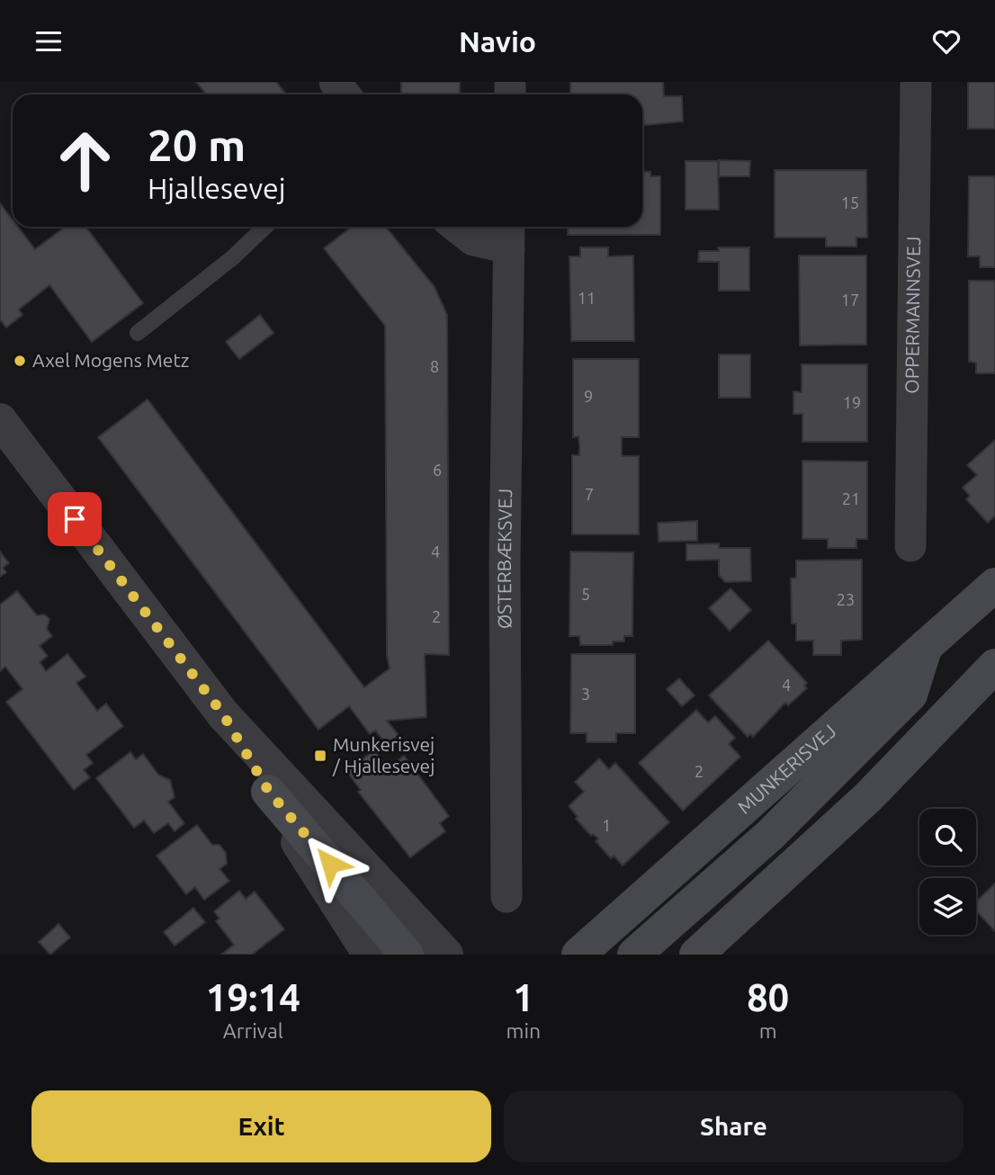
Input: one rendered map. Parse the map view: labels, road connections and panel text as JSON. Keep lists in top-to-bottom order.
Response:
{
  "streets": {
    "main road": ["MUNKERISVEJ"],
    "street": ["OPPERMANNSVEJ", "ØSTERBÆKSVEJ"]
  },
  "places": {
    "other": ["Axel Mogens Metz"],
    "transit": ["Munkerisvej / Hjallesevej"]
  },
  "house_numbers": [
    "15",
    "11",
    "17",
    "8",
    "9",
    "19",
    "6",
    "7",
    "21",
    "4",
    "5",
    "23",
    "2",
    "4",
    "3",
    "2",
    "1"
  ],
  "page": {
    "header": "Navio",
    "turn": ["20 m", "Hjallesevej"],
    "eta": [
      "19:14",
      "Arrival",
      "1",
      "min",
      "80",
      "m"
    ],
    "buttons": ["Exit", "Share"]
  }
}
